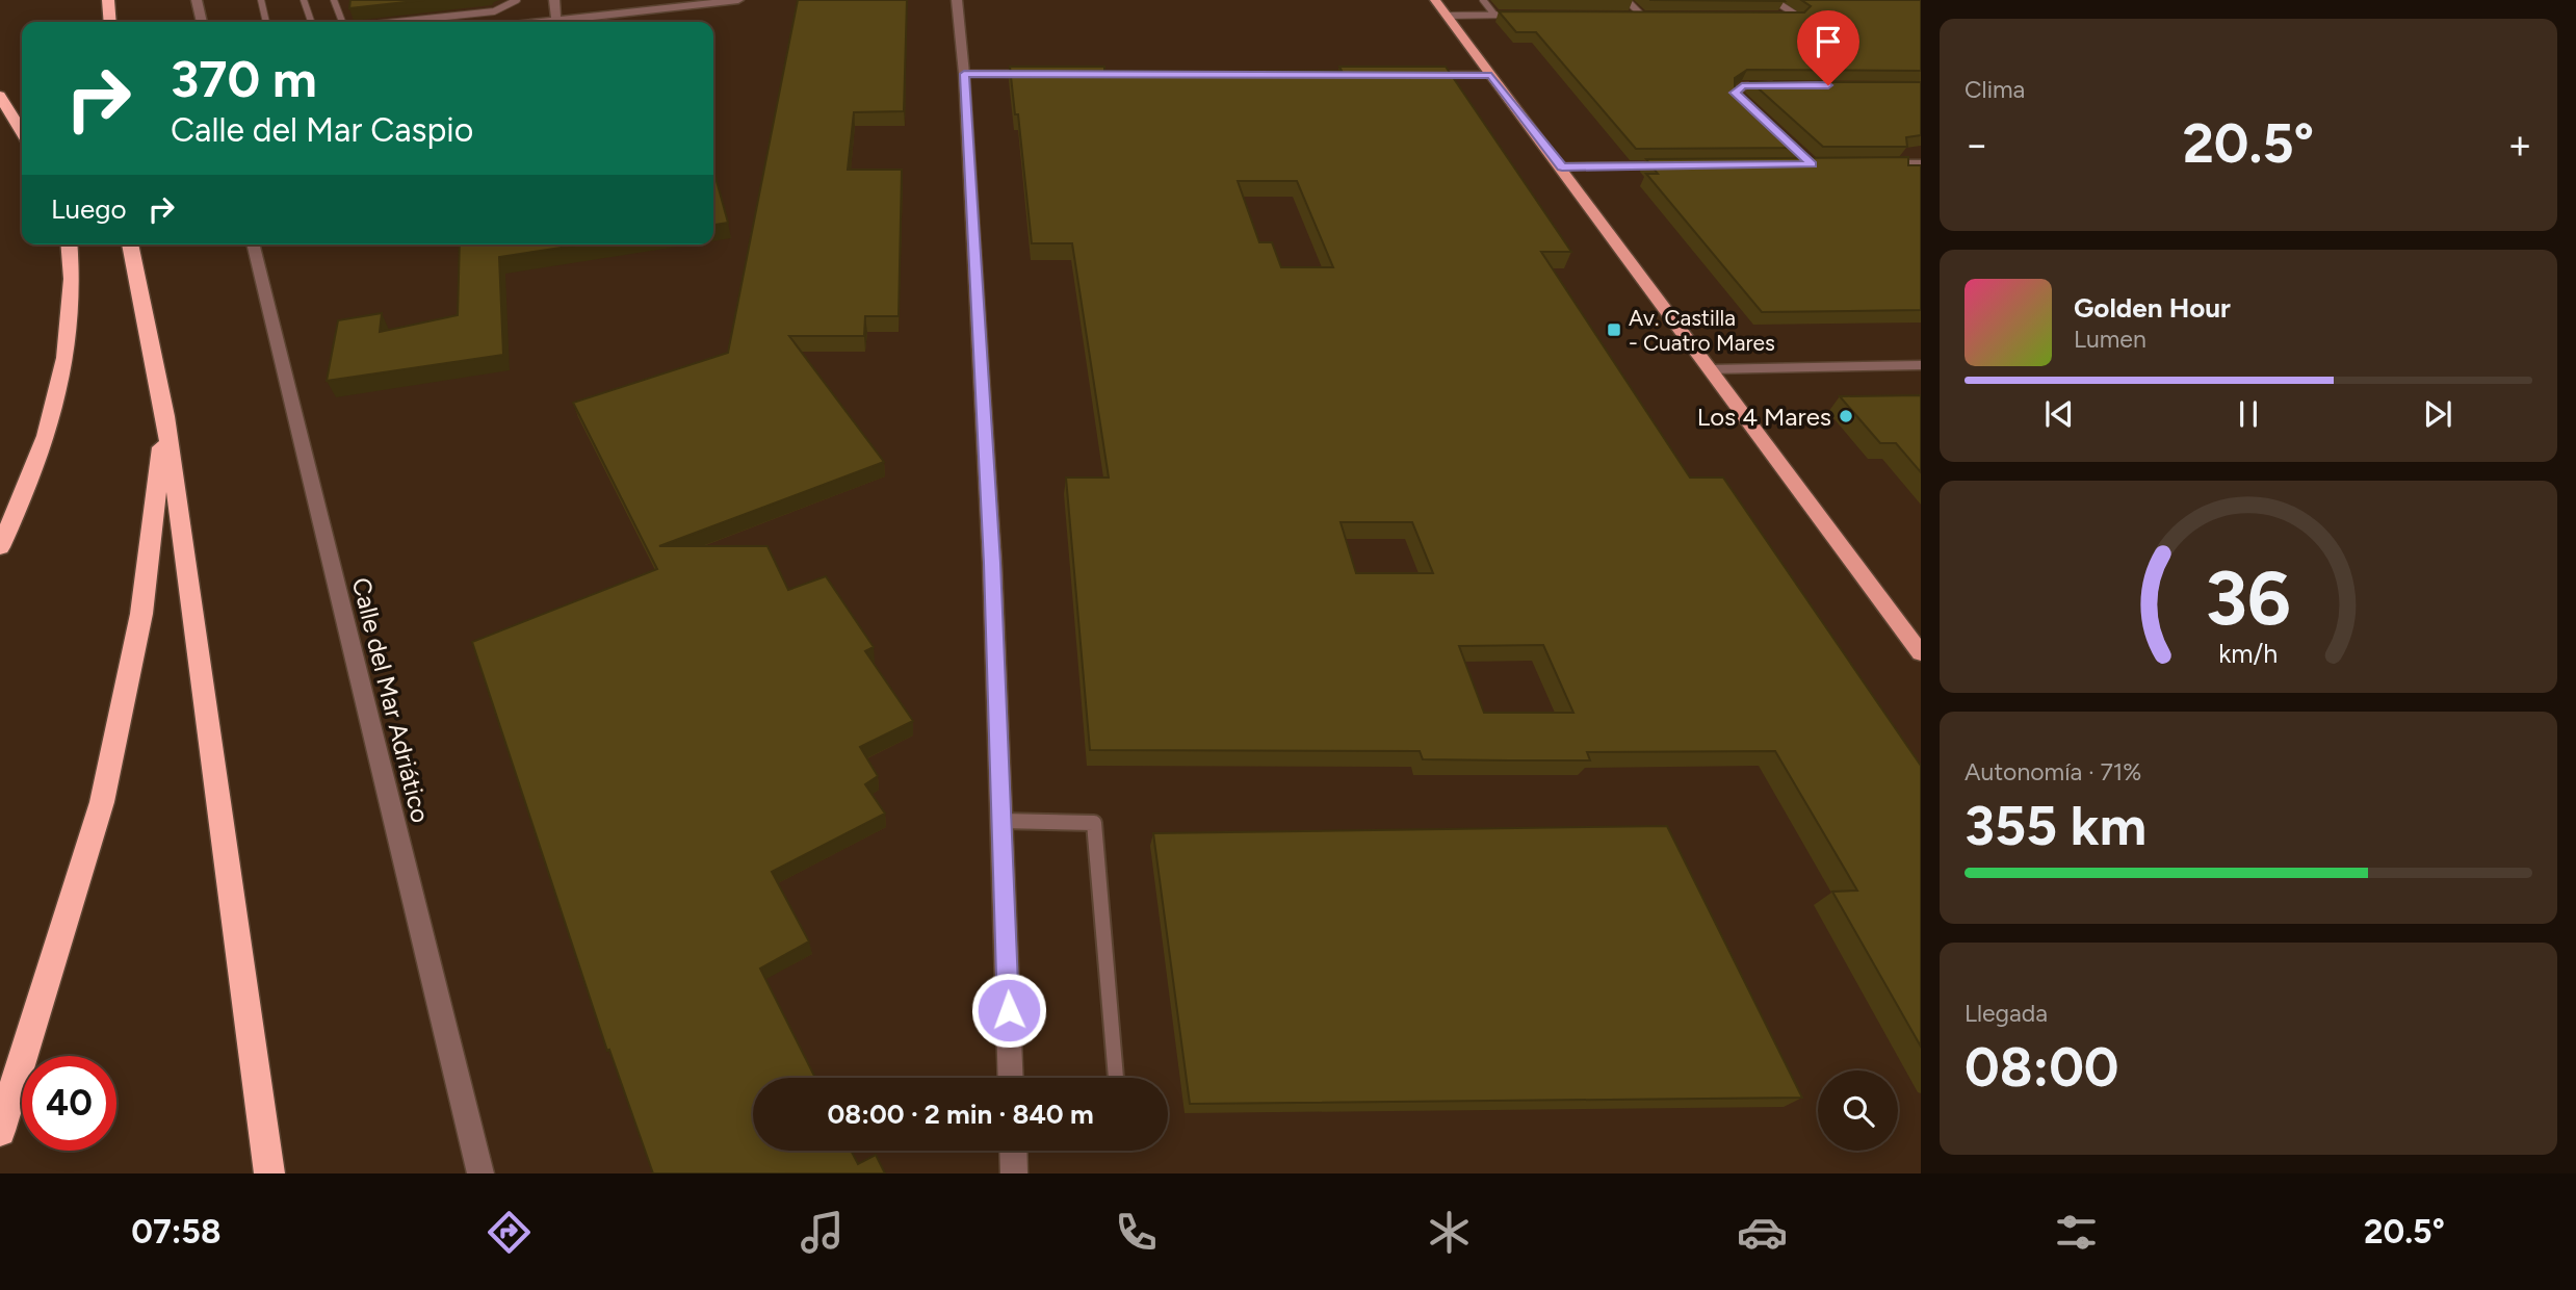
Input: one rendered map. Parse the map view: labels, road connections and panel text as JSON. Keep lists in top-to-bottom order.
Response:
{
  "streets": {
    "street": ["Calle del Mar Adriático"]
  },
  "places": {
    "transit": ["Av. Castilla - Cuatro Mares"],
    "other": ["Los 4 Mares"]
  },
  "page": {
    "tile": [
      "Clima",
      ["Autonomía · 71%", "355 km"],
      ["Llegada", "08:00"]
    ],
    "turn": ["370 m", "Calle del Mar Caspio"],
    "heat": ["−", "20.5°", "+"],
    "then": "Luego",
    "song": ["Golden Hour", "Lumen"],
    "limit": "40",
    "trip": "08:00 · 2 min · 840 m",
    "tabs": ["07:58", "20.5°"],
    "gauge": ["36", "km/h"]
  }
}
